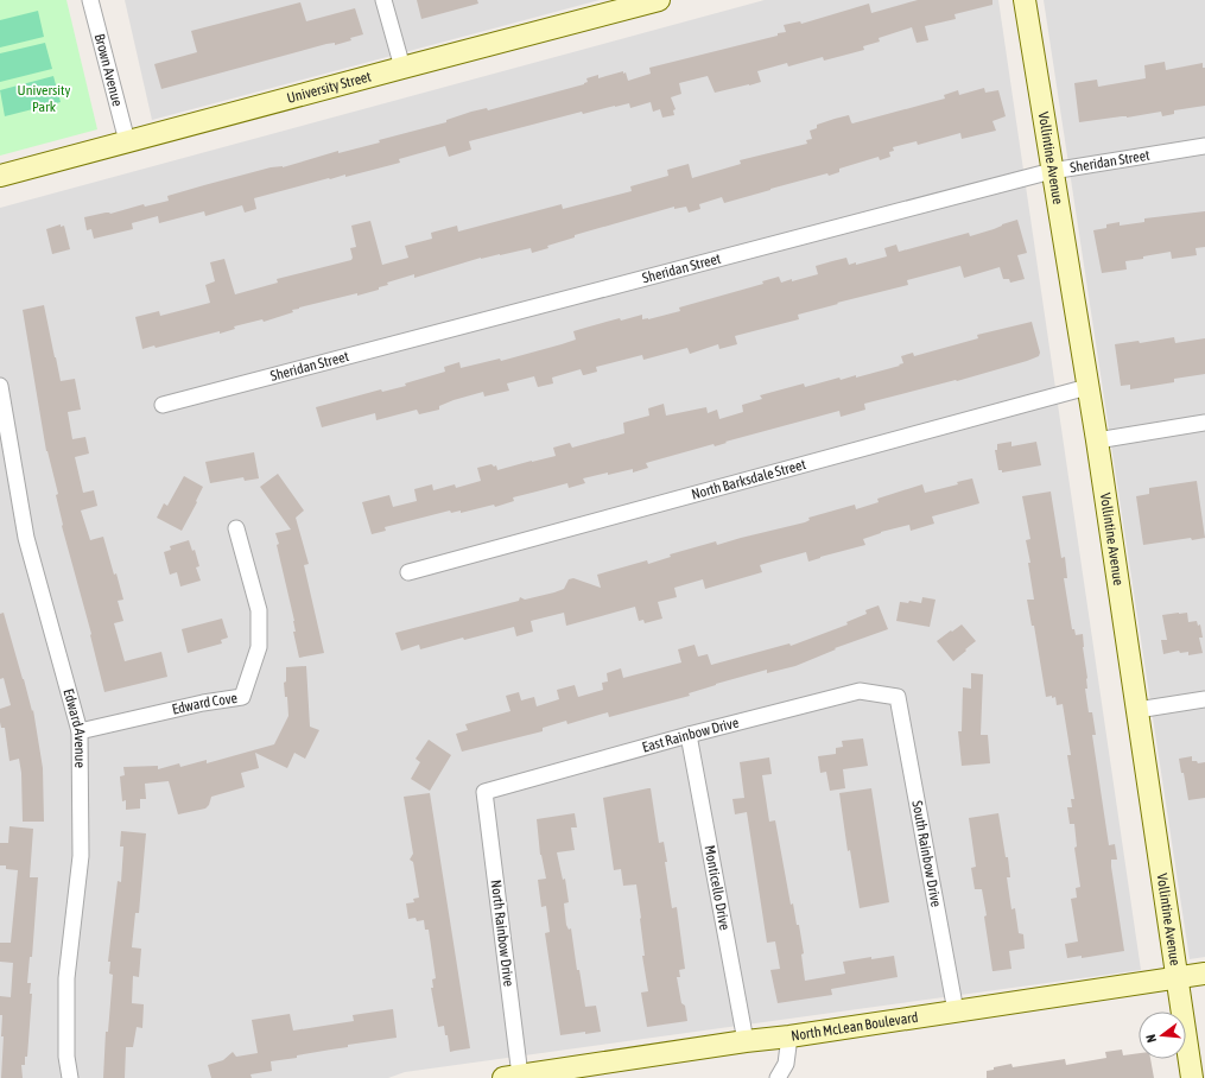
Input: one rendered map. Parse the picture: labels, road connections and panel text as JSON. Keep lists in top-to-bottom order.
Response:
{
  "streets": {
    "street": [
      "Brown Avenue",
      "University Street",
      "Vollintine Avenue",
      "Sheridan Street",
      "North Barksdale Street",
      "Edward Cove",
      "Edward Avenue",
      "East Rainbow Drive",
      "South Rainbow Drive",
      "Monticello Drive",
      "North Rainbow Drive",
      "North McLean Boulevard"
    ]
  },
  "crossings": [
    ["Brown Avenue", "University Street"],
    ["Vollintine Avenue", "Sheridan Street"],
    ["Vollintine Avenue", "North Barksdale Street"],
    ["Vollintine Avenue", "North McLean Boulevard"],
    ["Edward Cove", "Edward Avenue"],
    ["East Rainbow Drive", "South Rainbow Drive"],
    ["East Rainbow Drive", "Monticello Drive"],
    ["East Rainbow Drive", "North Rainbow Drive"],
    ["South Rainbow Drive", "North McLean Boulevard"],
    ["Monticello Drive", "North McLean Boulevard"],
    ["North Rainbow Drive", "North McLean Boulevard"]
  ],
  "parks": ["University Park"],
  "north": "left"
}
